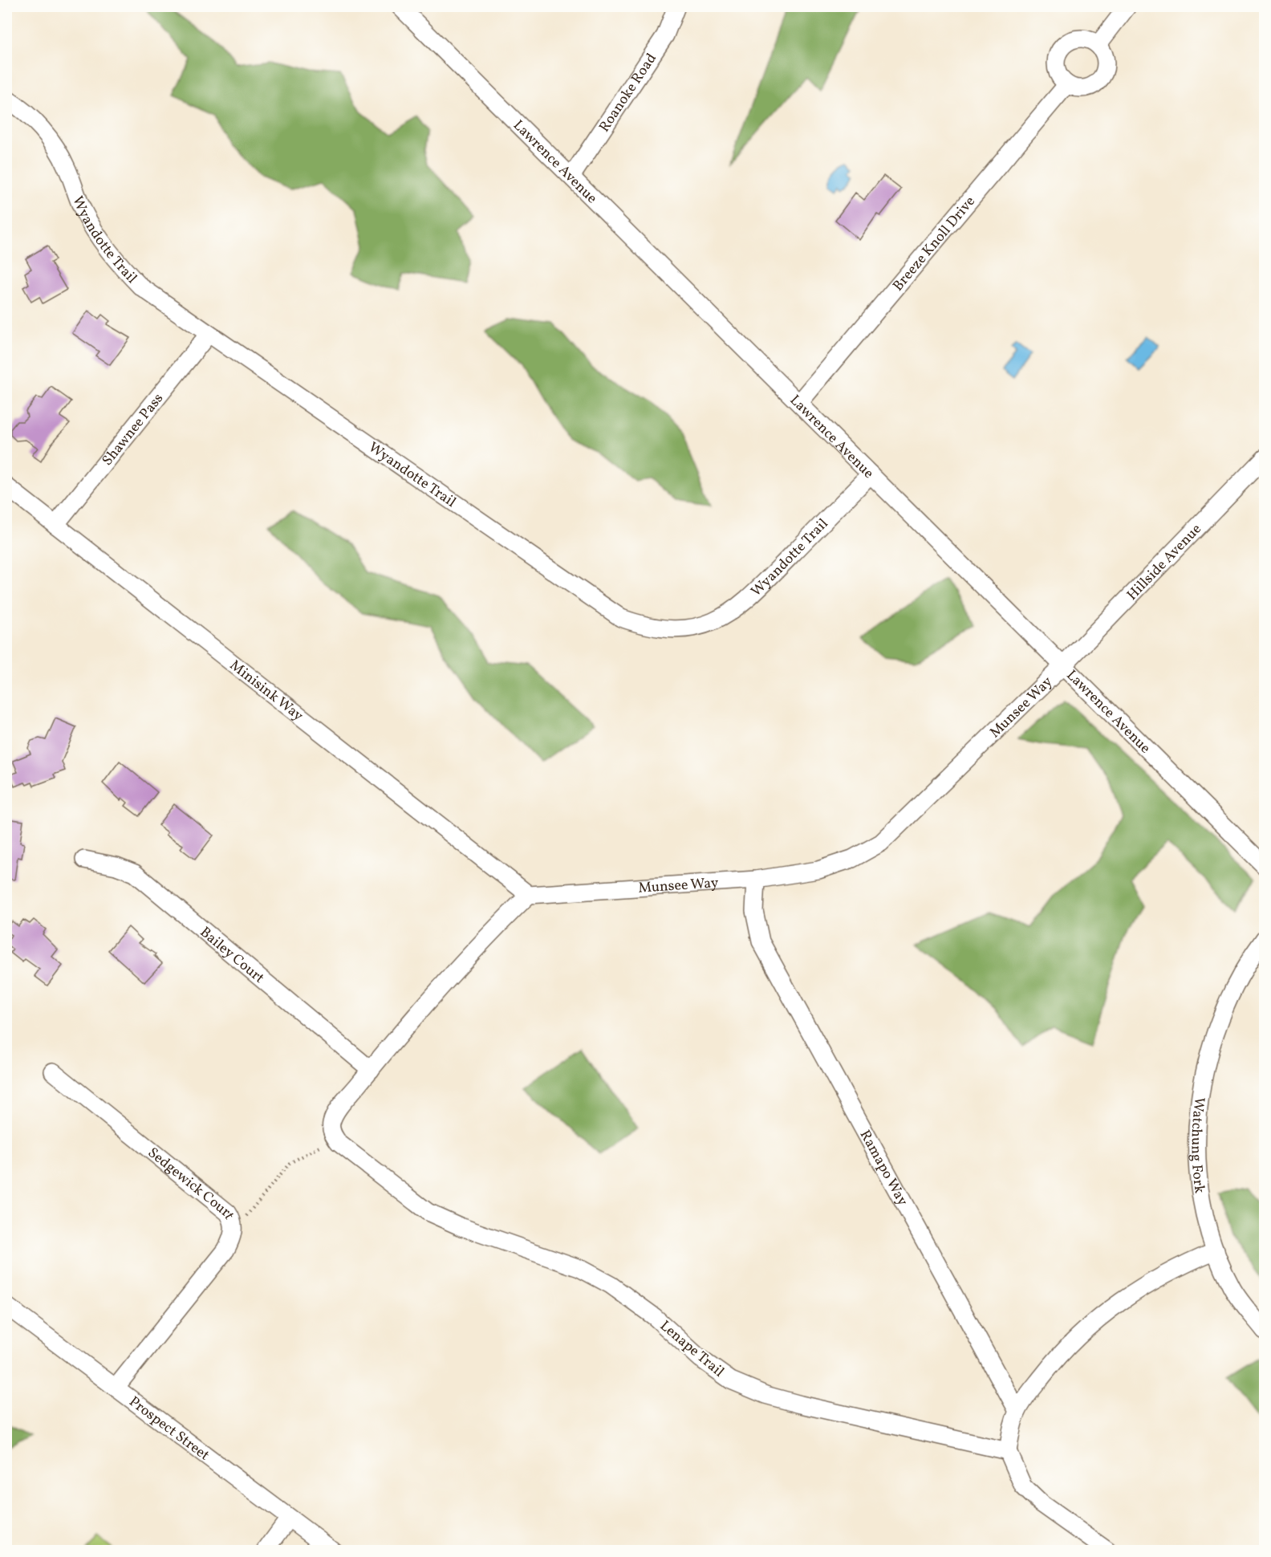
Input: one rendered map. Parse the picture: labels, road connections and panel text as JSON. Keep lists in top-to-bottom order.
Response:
{
  "streets": {
    "street": [
      "Roanoke Road",
      "Lawrence Avenue",
      "Wyandotte Trail",
      "Breeze Knoll Drive",
      "Shawnee Pass",
      "Hillside Avenue",
      "Minisink Way",
      "Munsee Way",
      "Bailey Court",
      "Watchung Fork",
      "Ramapo Way",
      "Sedgewick Court",
      "Lenape Trail",
      "Prospect Street"
    ]
  },
  "crossings": [
    ["Roanoke Road", "Lawrence Avenue"],
    ["Lawrence Avenue", "Wyandotte Trail"],
    ["Lawrence Avenue", "Breeze Knoll Drive"],
    ["Lawrence Avenue", "Hillside Avenue"],
    ["Lawrence Avenue", "Munsee Way"],
    ["Wyandotte Trail", "Shawnee Pass"],
    ["Shawnee Pass", "Minisink Way"],
    ["Hillside Avenue", "Munsee Way"],
    ["Minisink Way", "Munsee Way"],
    ["Munsee Way", "Ramapo Way"],
    ["Sedgewick Court", "Prospect Street"]
  ]
}
